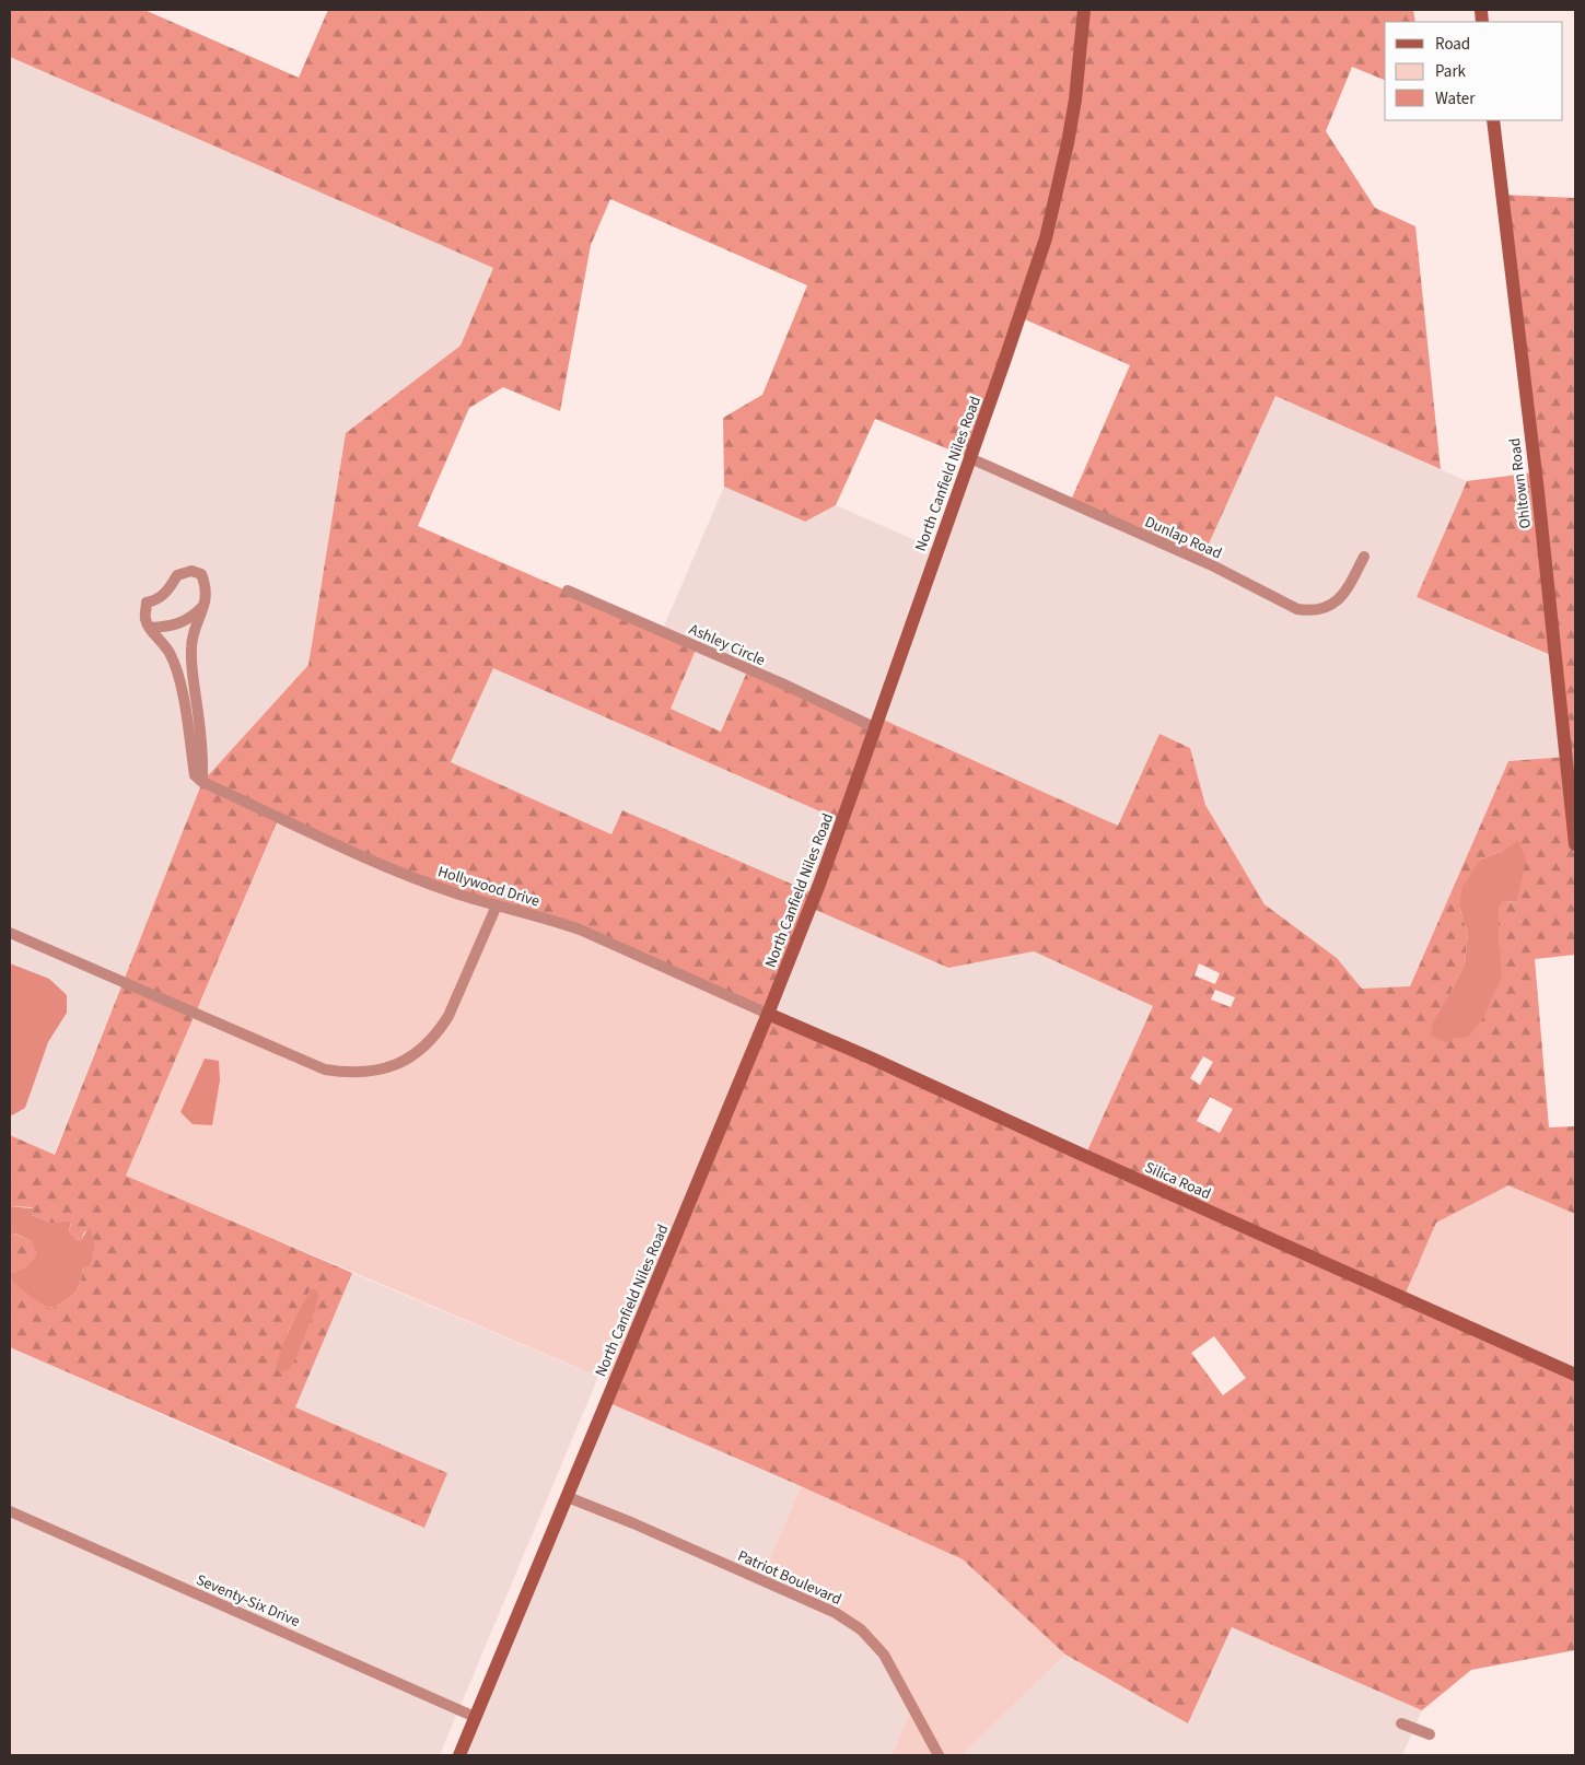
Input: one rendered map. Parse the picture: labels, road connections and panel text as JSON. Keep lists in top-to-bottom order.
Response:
{
  "streets": {
    "main road": ["North Canfield Niles Road", "Ohltown Road", "Silica Road"],
    "street": [
      "Dunlap Road",
      "Ashley Circle",
      "Hollywood Drive",
      "Patriot Boulevard",
      "Seventy-Six Drive"
    ]
  },
  "crossings": [
    ["North Canfield Niles Road", "Dunlap Road"],
    ["North Canfield Niles Road", "Ashley Circle"],
    ["North Canfield Niles Road", "Hollywood Drive"],
    ["North Canfield Niles Road", "Silica Road"],
    ["North Canfield Niles Road", "Patriot Boulevard"],
    ["North Canfield Niles Road", "Seventy-Six Drive"],
    ["Hollywood Drive", "Silica Road"]
  ],
  "legend": ["Road", "Park", "Water"]
}
